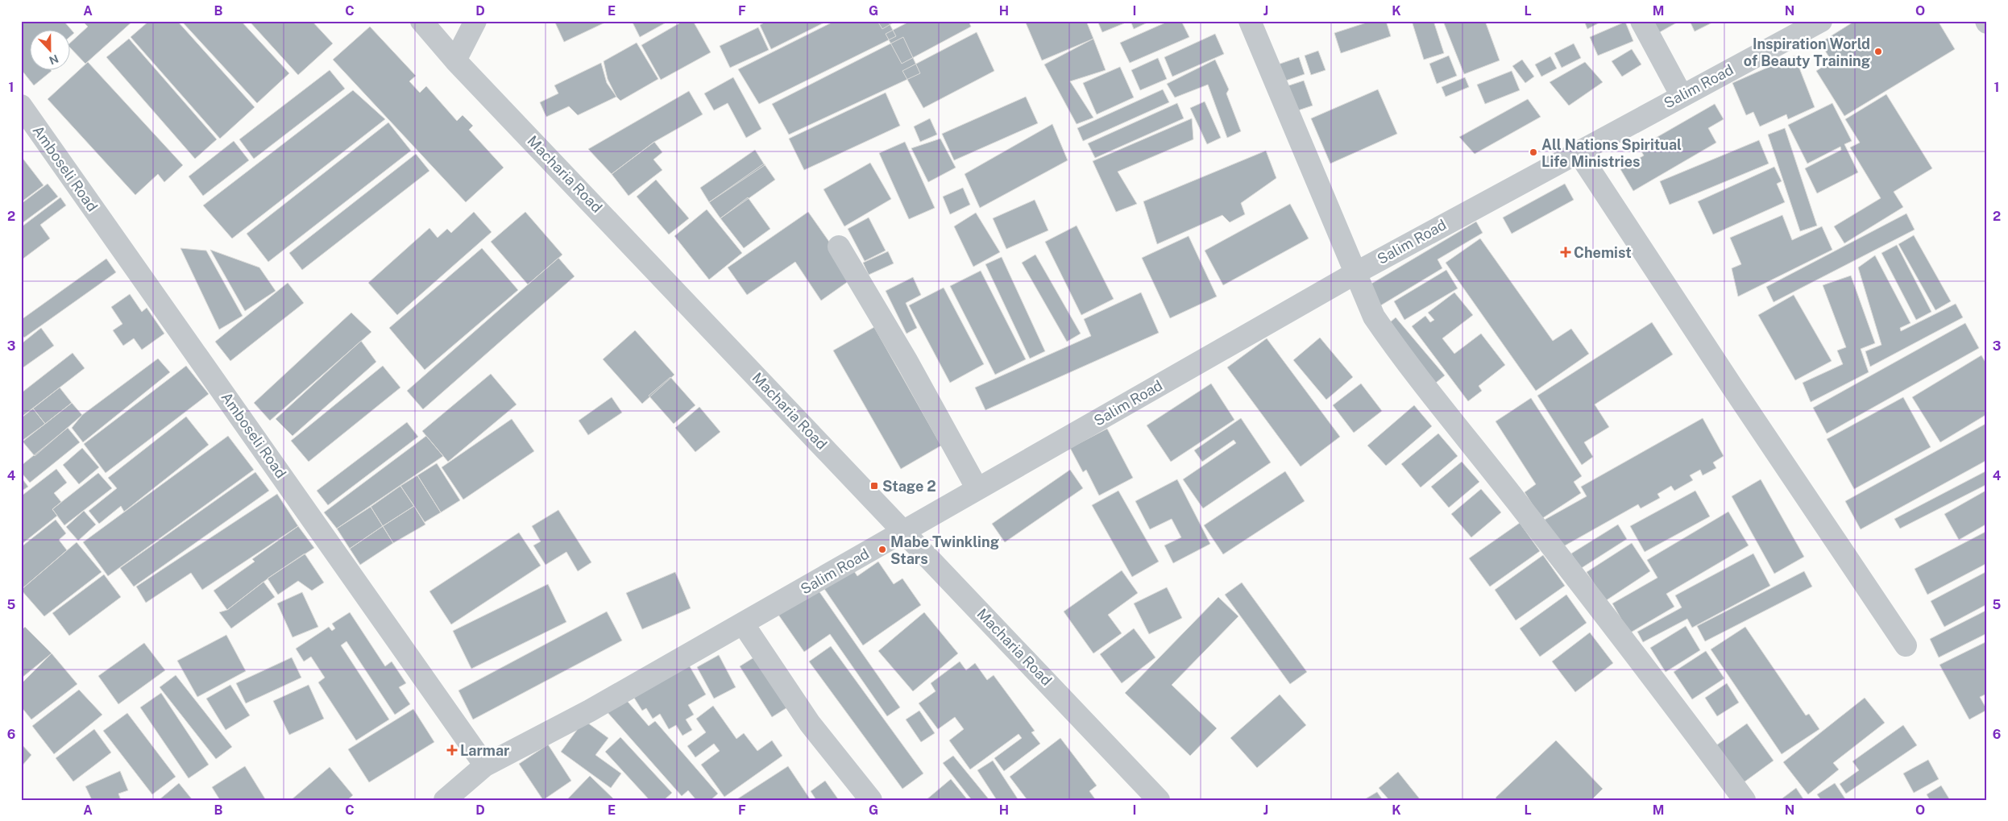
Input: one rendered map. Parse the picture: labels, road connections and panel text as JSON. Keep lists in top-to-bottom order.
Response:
{
  "streets": {
    "street": ["Salim Road", "Amboseli Road", "Macharia Road"]
  },
  "crossings": [
    ["Salim Road", "Amboseli Road"],
    ["Salim Road", "Macharia Road"]
  ],
  "places": {
    "other": ["Inspiration World of Beauty Training", "All Nations Spiritual Life Ministries", "Mabe Twinkling Stars"],
    "health": ["Chemist", "Larmar"],
    "transit": ["Stage 2"]
  },
  "north": "bottom",
  "grid": {
    "columns": [
      "A",
      "B",
      "C",
      "D",
      "E",
      "F",
      "G",
      "H",
      "I",
      "J",
      "K",
      "L",
      "M",
      "N",
      "O"
    ],
    "rows": [
      "1",
      "2",
      "3",
      "4",
      "5",
      "6"
    ]
  }
}
